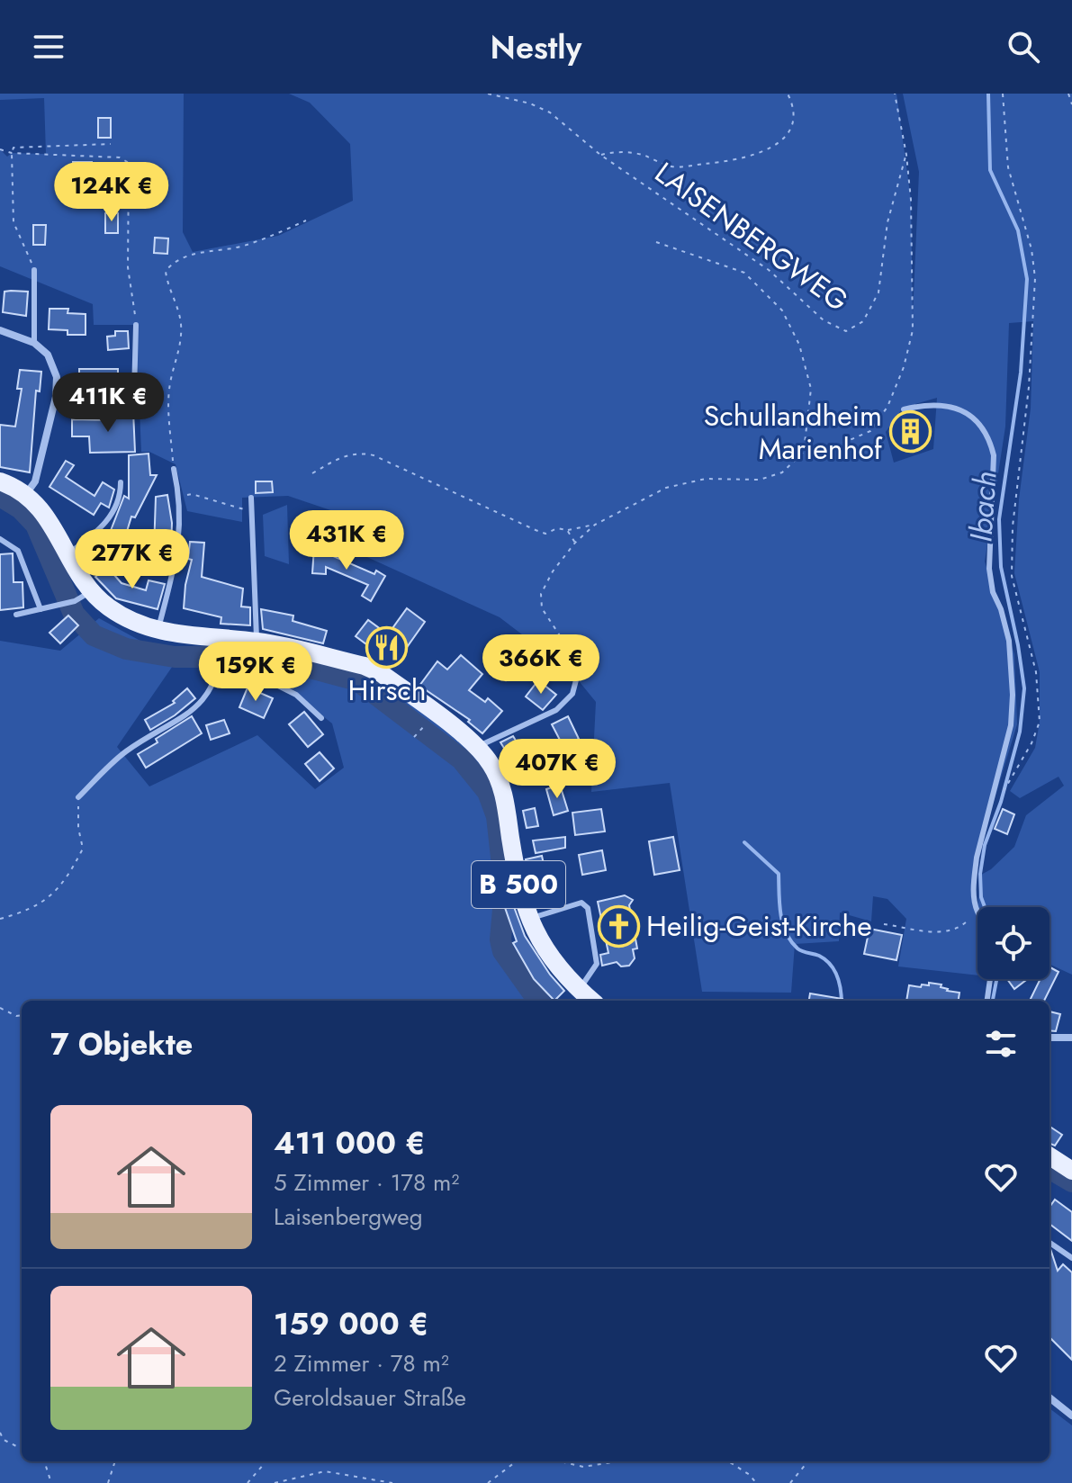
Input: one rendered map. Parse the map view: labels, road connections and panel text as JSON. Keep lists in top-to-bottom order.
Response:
{
  "streets": {
    "main road": ["B 500"],
    "path": ["LAISENBERGWEG"]
  },
  "water": ["Ibach"],
  "places": {
    "building": ["Schullandheim Marienhof"],
    "restaurant": ["Hirsch"],
    "church": ["Heilig-Geist-Kirche"]
  },
  "page": {
    "header": "Nestly",
    "price": [
      "124K €",
      "411K €",
      "431K €",
      "277K €",
      "366K €",
      "159K €",
      "407K €"
    ],
    "heading": "7 Objekte",
    "list": [
      {
        "name": "411 000 €",
        "note": "5 Zimmer · 178 m² · Laisenbergweg"
      },
      {
        "name": "159 000 €",
        "note": "2 Zimmer · 78 m² · Geroldsauer Straße"
      }
    ]
  }
}
